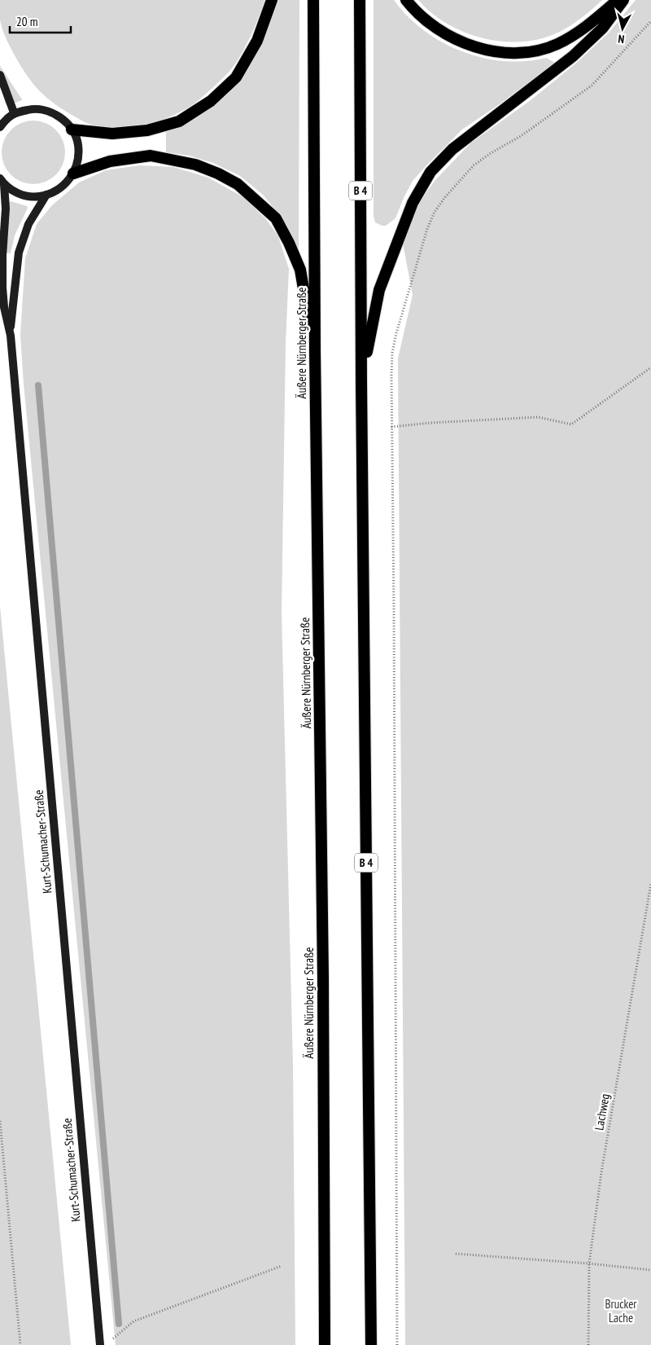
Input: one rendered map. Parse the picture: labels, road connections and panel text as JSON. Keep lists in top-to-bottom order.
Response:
{
  "streets": {
    "highway": ["B 4", "Äußere Nürnberger Straße"],
    "main road": ["Kurt-Schumacher-Straße"],
    "path": ["Lachweg"]
  },
  "parks": ["Brucker Lache"],
  "scale_bar": "20 m",
  "north": "bottom"
}
